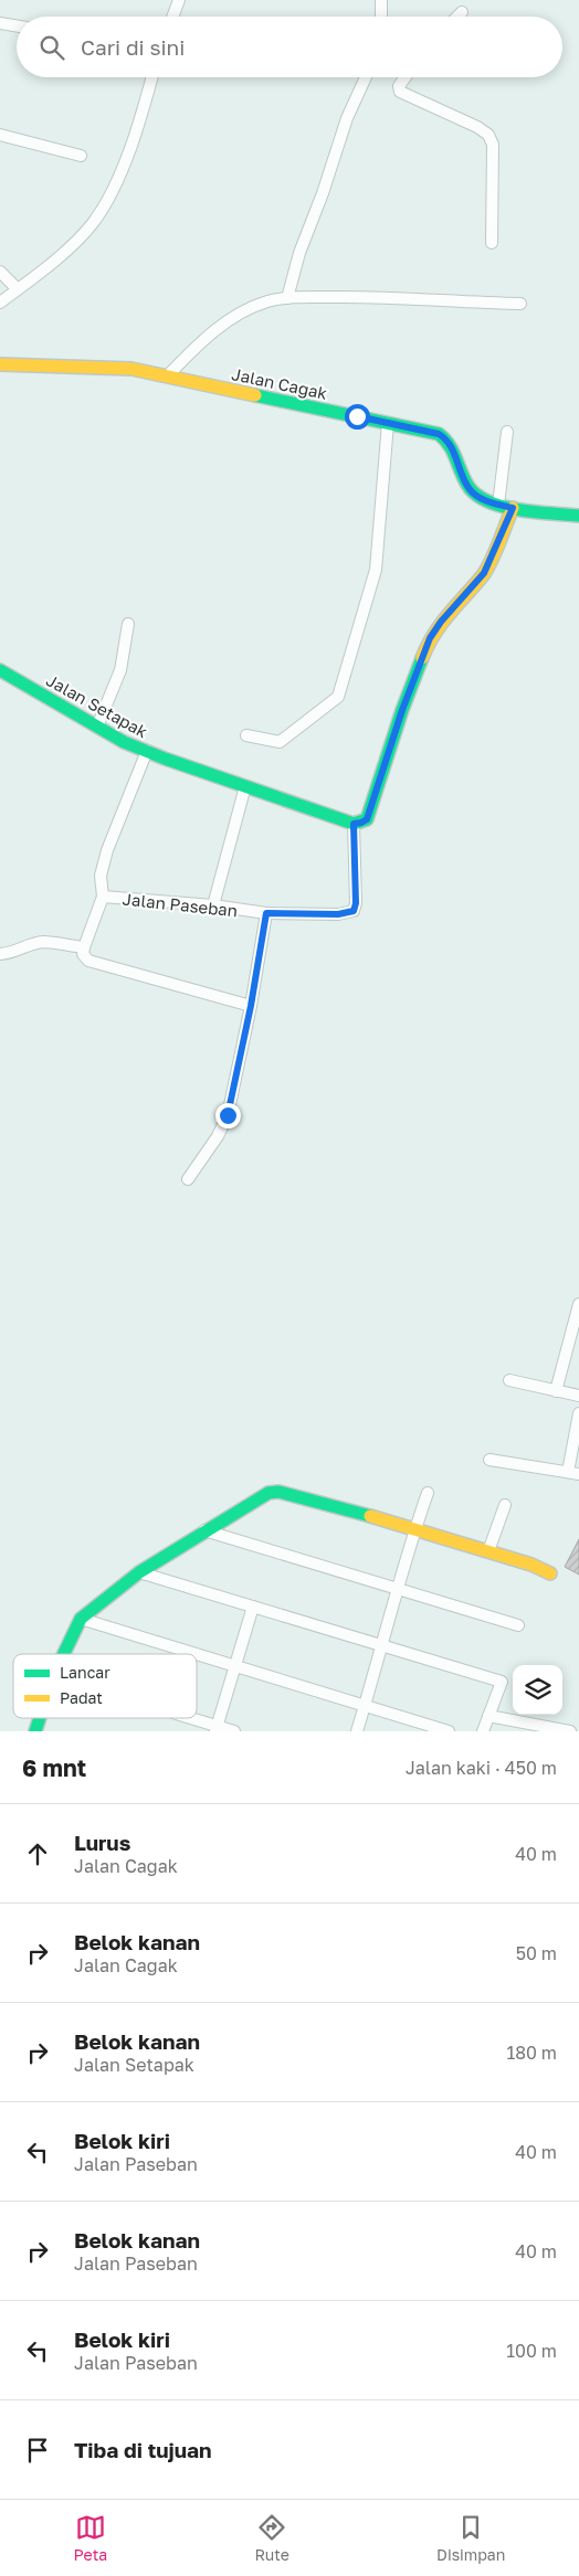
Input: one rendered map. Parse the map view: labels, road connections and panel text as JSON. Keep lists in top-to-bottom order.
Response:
{
  "streets": {
    "street": ["Jalan Cagak", "Jalan Setapak", "Jalan Paseban"]
  },
  "crossings": [
    ["Jalan Setapak", "Jalan Paseban"]
  ],
  "legend": ["Lancar", "Padat"],
  "page": {
    "search": "Cari di sini",
    "heading": ["6 mnt", "Jalan kaki · 450 m"],
    "list": [
      ["Lurus", "Jalan Cagak", "40 m"],
      ["Belok kanan", "Jalan Cagak", "50 m"],
      ["Belok kanan", "Jalan Setapak", "180 m"],
      ["Belok kiri", "Jalan Paseban", "40 m"],
      ["Belok kanan", "Jalan Paseban", "40 m"],
      ["Belok kiri", "Jalan Paseban", "100 m"],
      "Tiba di tujuan"
    ],
    "nav": ["Peta", "Rute", "Disimpan"]
  }
}
